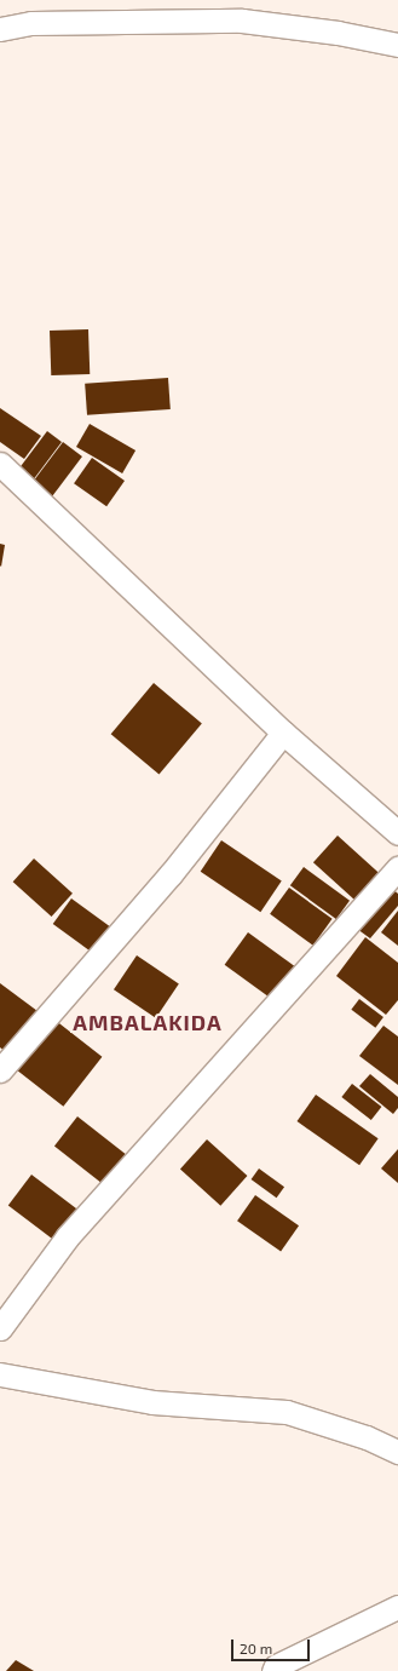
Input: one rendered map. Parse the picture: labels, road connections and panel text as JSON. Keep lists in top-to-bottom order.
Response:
{
  "districts": ["AMBALAKIDA"],
  "scale_bar": "20 m"
}
